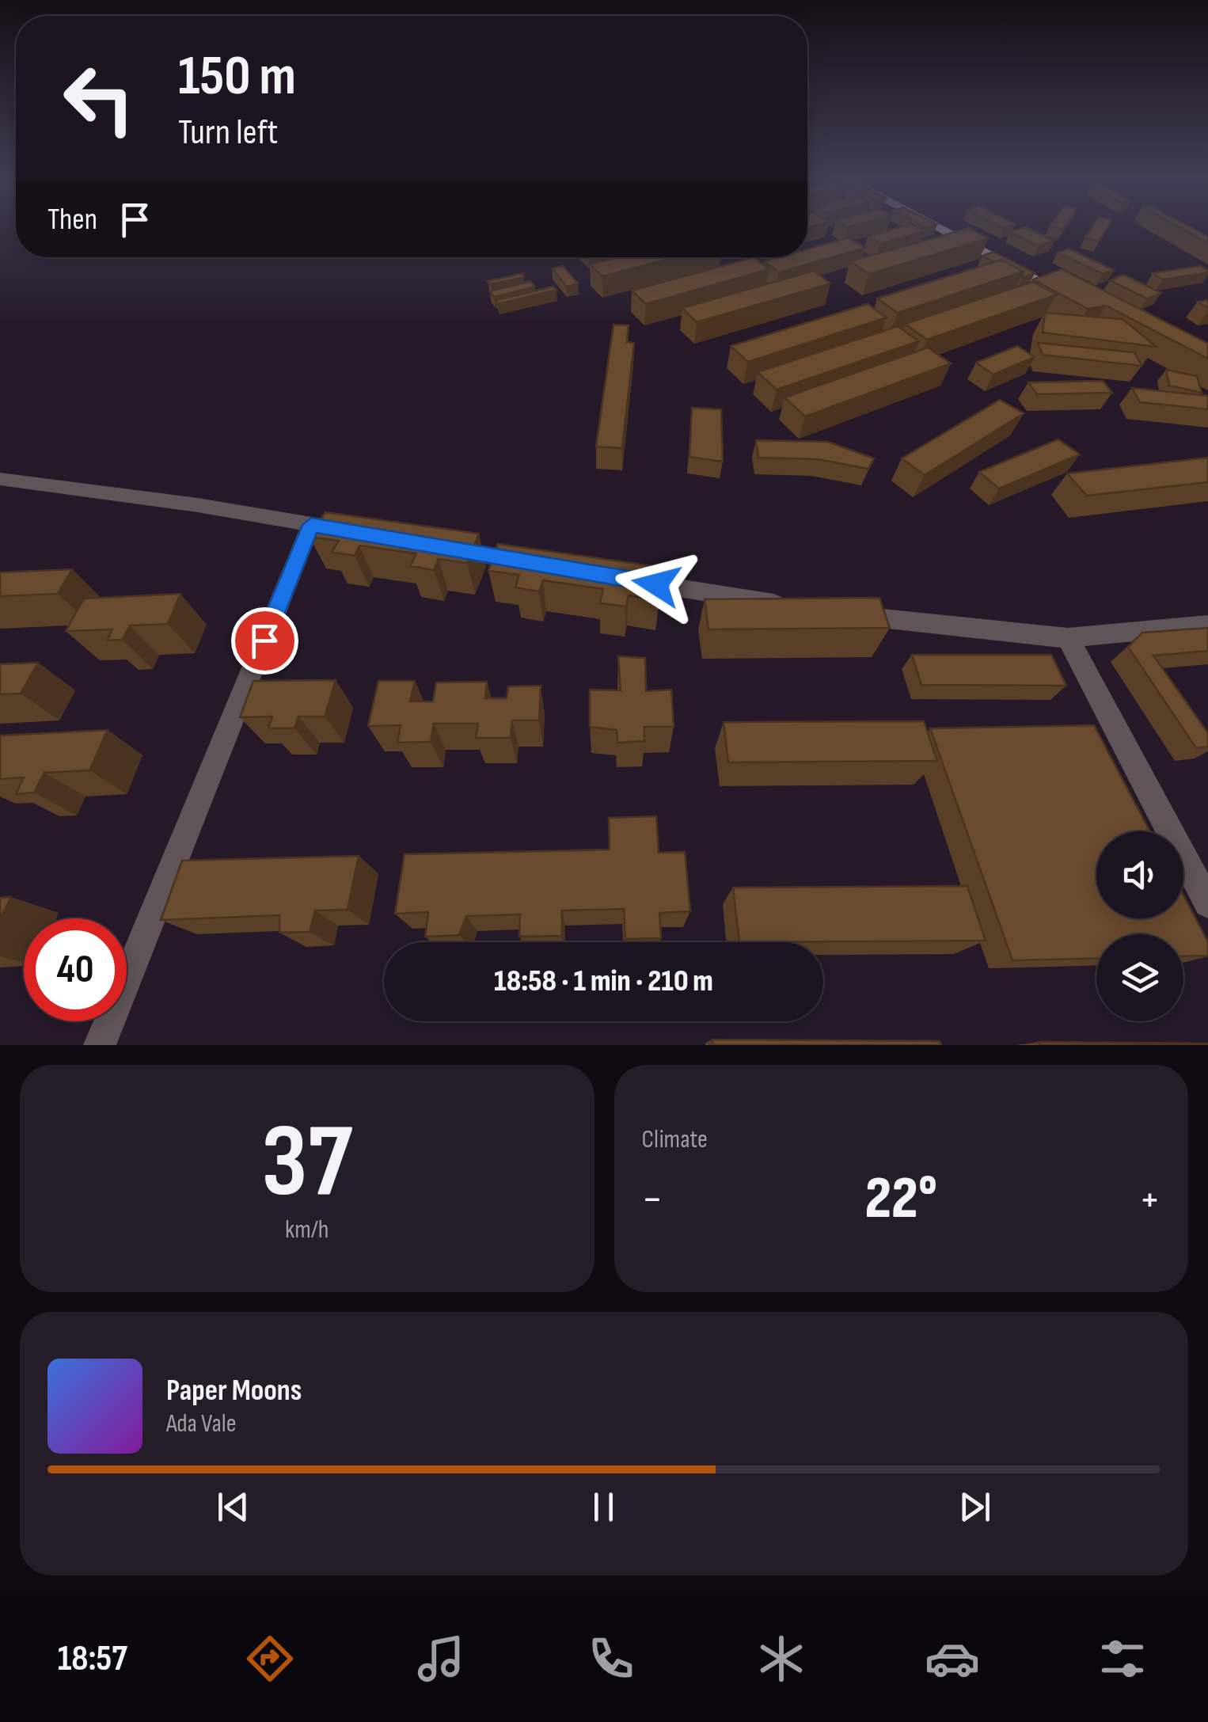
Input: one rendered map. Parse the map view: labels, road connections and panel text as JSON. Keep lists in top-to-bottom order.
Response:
{
  "page": {
    "turn": ["150 m", "Turn left"],
    "then": "Then",
    "limit": "40",
    "trip": "18:58 · 1 min · 210 m",
    "tile": [
      ["37", "km/h"],
      "Climate"
    ],
    "heat": ["−", "22°", "+"],
    "song": ["Paper Moons", "Ada Vale"],
    "tabs": "18:57"
  }
}
